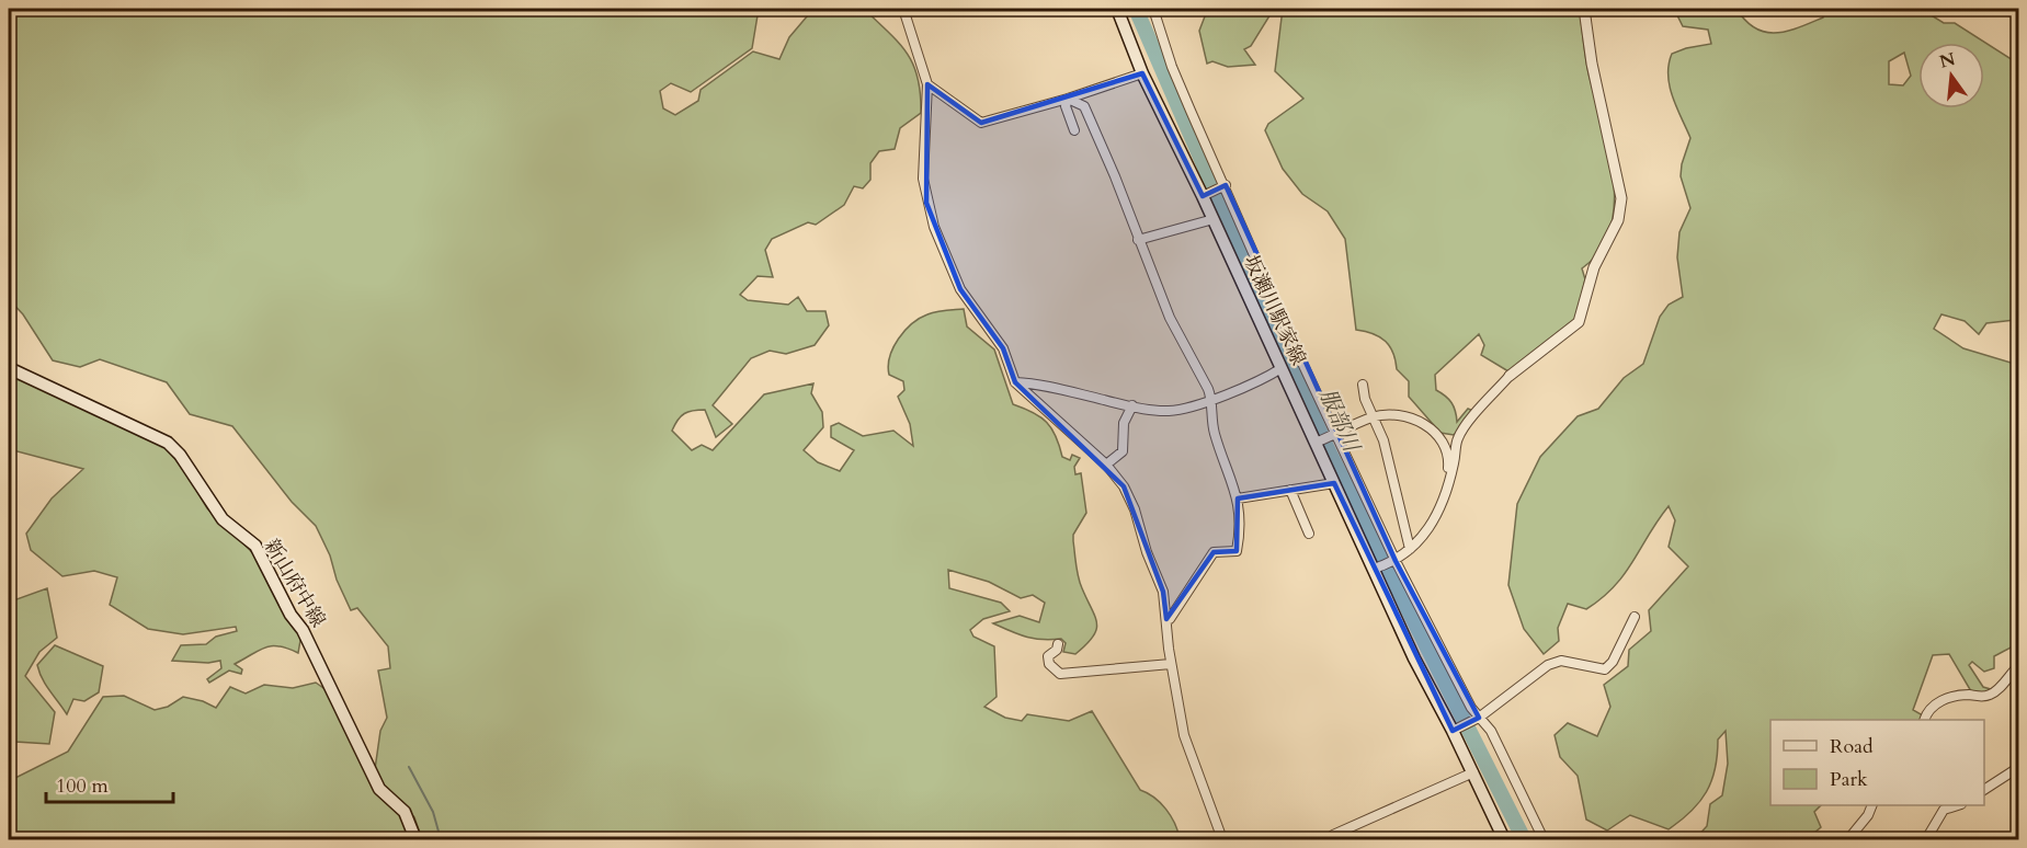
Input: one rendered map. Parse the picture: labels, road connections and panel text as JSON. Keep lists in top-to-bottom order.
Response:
{
  "streets": {
    "main road": ["坂瀬川駅家線", "新山府中線"]
  },
  "water": ["服部川"],
  "legend": ["Road", "Park"],
  "scale_bar": "100 m",
  "north": "top"
}
